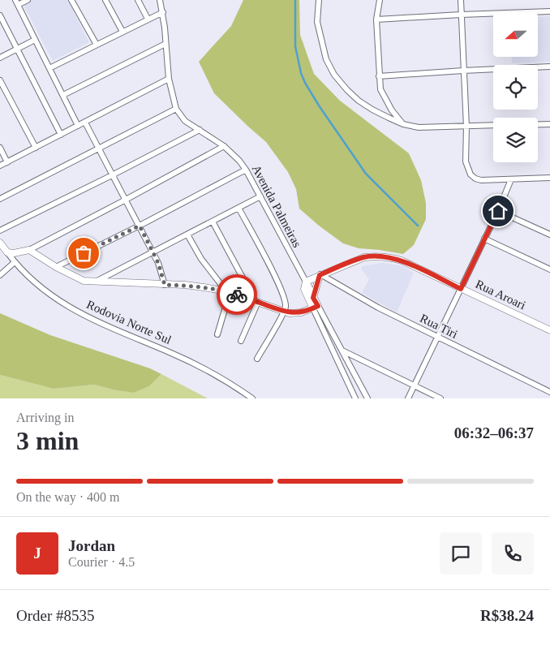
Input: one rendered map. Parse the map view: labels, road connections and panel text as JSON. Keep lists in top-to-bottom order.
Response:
{
  "streets": {
    "street": [
      "Avenida Palmeiras",
      "Rua Aroari",
      "Rodovia Norte Sul",
      "Rua Tiri"
    ]
  },
  "crossings": [
    ["Avenida Palmeiras", "Rua Aroari"],
    ["Rua Aroari", "Rua Tiri"]
  ],
  "north": "left",
  "page": {
    "heading": ["3 min", "Arriving in", "06:32–06:37"],
    "panel": [
      "Jordan",
      "Courier · 4.5",
      "Order #8535",
      "R$38.24"
    ],
    "bar": "On the way · 400 m",
    "round": "J"
  }
}
